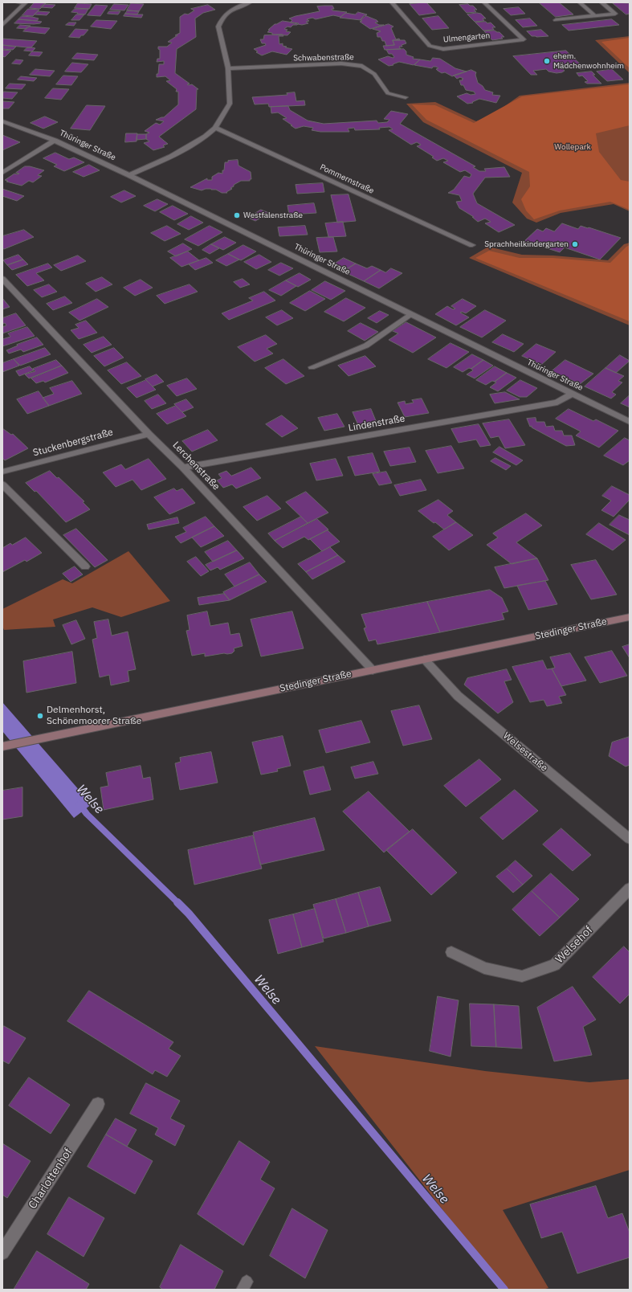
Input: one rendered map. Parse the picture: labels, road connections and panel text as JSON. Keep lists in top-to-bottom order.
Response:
{
  "streets": {
    "main road": ["Stedinger Straße"],
    "street": [
      "Ulmengarten",
      "Schwabenstraße",
      "Thüringer Straße",
      "Pommernstraße",
      "Lindenstraße",
      "Stuckenbergstraße",
      "Lerchenstraße",
      "Welsestraße",
      "Welsehof",
      "Charlottenhof"
    ]
  },
  "crossings": [
    ["Thüringer Straße", "Lindenstraße"],
    ["Lindenstraße", "Lerchenstraße"],
    ["Stuckenbergstraße", "Lerchenstraße"],
    ["Lerchenstraße", "Stedinger Straße"],
    ["Stedinger Straße", "Welsestraße"]
  ],
  "water": ["Welse"],
  "parks": ["Wollepark"],
  "places": [
    "ehem. Mädchenwohnheim",
    "Westfalenstraße",
    "Sprachheilkindergarten",
    "Delmenhorst, Schönemoorer Straße"
  ]
}
